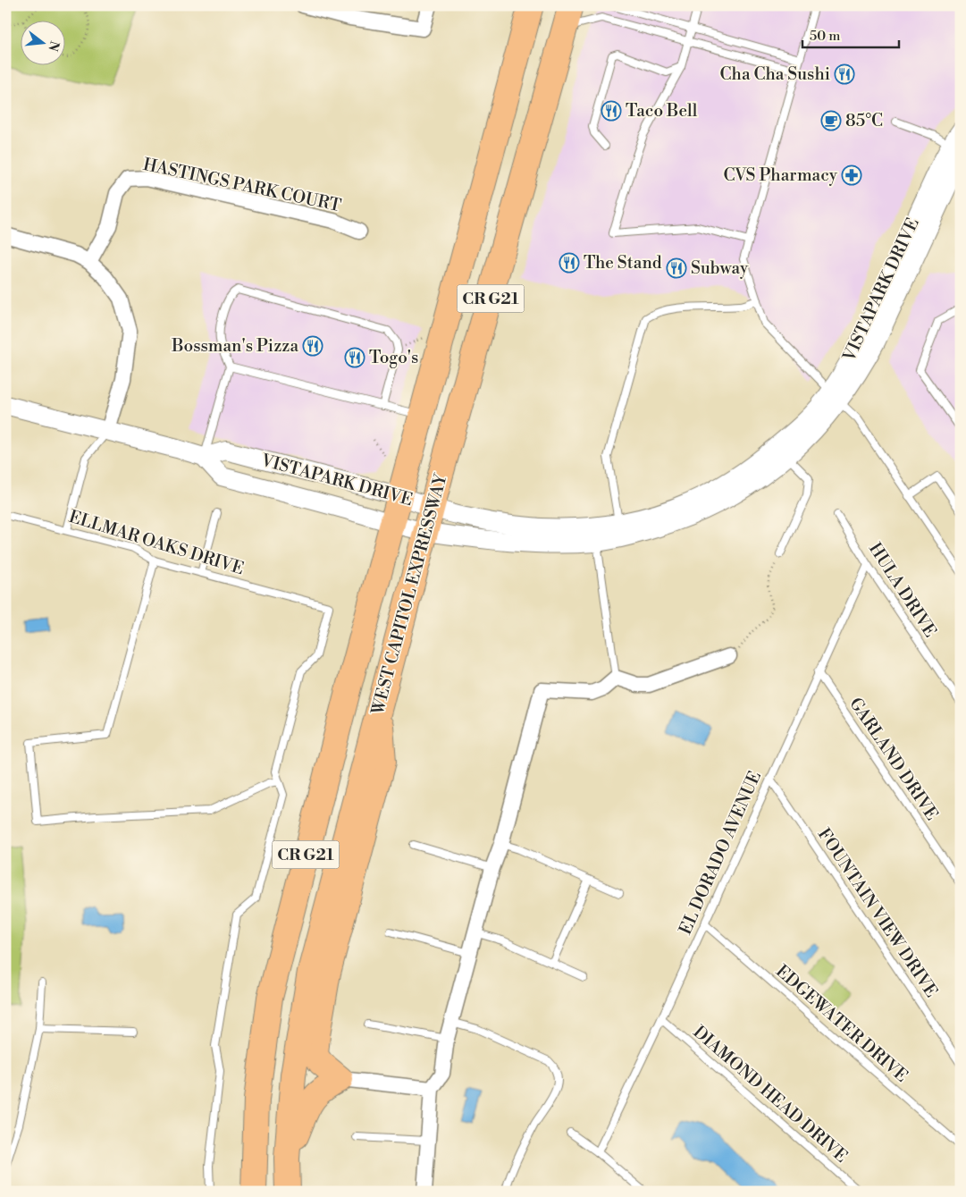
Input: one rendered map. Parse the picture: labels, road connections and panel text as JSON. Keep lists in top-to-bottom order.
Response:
{
  "streets": {
    "highway": ["CR G21", "WEST CAPITOL EXPRESSWAY"],
    "street": ["HASTINGS PARK COURT", "VISTAPARK DRIVE"],
    "lane": [
      "ELLMAR OAKS DRIVE",
      "HULA DRIVE",
      "GARLAND DRIVE",
      "EL DORADO AVENUE",
      "FOUNTAIN VIEW DRIVE",
      "EDGEWATER DRIVE",
      "DIAMOND HEAD DRIVE"
    ]
  },
  "crossings": [
    ["VISTAPARK DRIVE", "WEST CAPITOL EXPRESSWAY"],
    ["HULA DRIVE", "EL DORADO AVENUE"],
    ["GARLAND DRIVE", "EL DORADO AVENUE"],
    ["EL DORADO AVENUE", "FOUNTAIN VIEW DRIVE"],
    ["EL DORADO AVENUE", "EDGEWATER DRIVE"],
    ["EL DORADO AVENUE", "DIAMOND HEAD DRIVE"]
  ],
  "places": {
    "restaurant": [
      "Cha Cha Sushi",
      "Taco Bell",
      "The Stand",
      "Subway",
      "Bossman's Pizza",
      "Togo's"
    ],
    "cafe": ["85°C"],
    "pharmacy": ["CVS Pharmacy"]
  },
  "scale_bar": "50 m",
  "north": "right"
}
